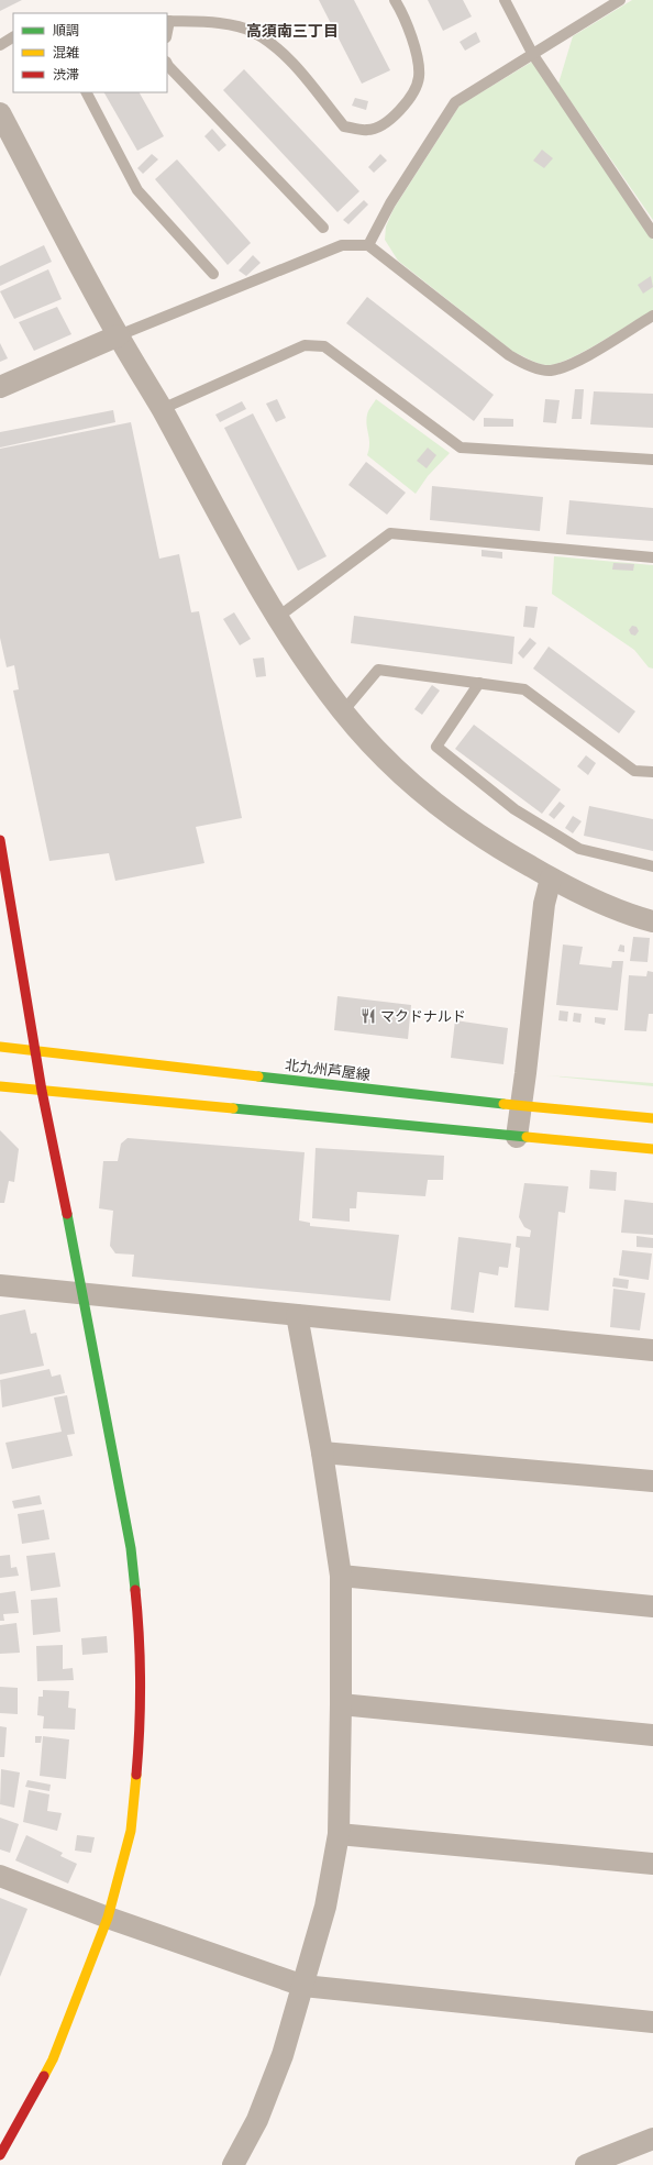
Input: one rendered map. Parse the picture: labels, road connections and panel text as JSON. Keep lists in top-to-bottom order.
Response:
{
  "streets": {
    "street": ["北九州芦屋線"]
  },
  "districts": ["高須南三丁目"],
  "places": {
    "restaurant": ["マクドナルド"]
  },
  "legend": ["順調", "混雑", "渋滞"]
}
